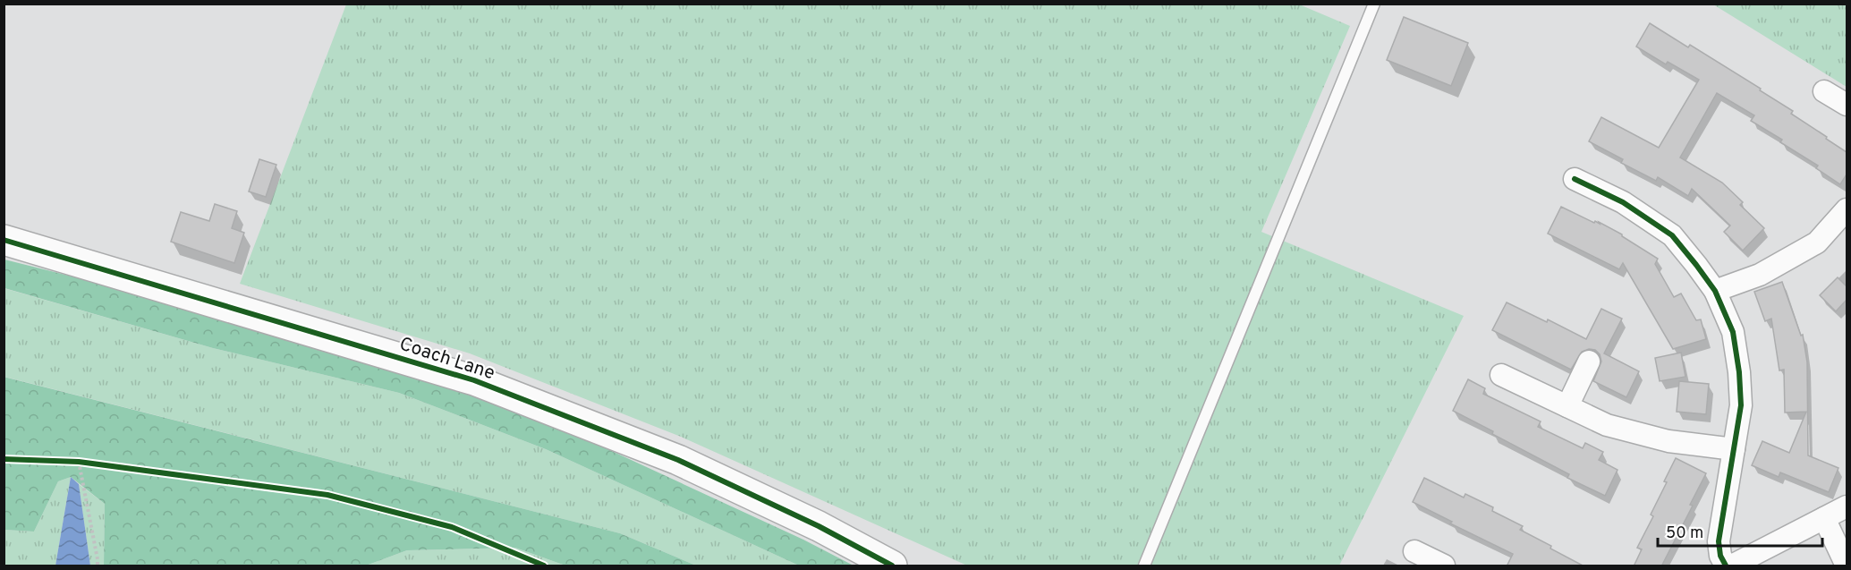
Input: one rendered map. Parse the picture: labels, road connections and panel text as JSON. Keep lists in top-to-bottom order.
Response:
{
  "streets": {
    "street": ["Coach Lane"]
  },
  "scale_bar": "50 m"
}
